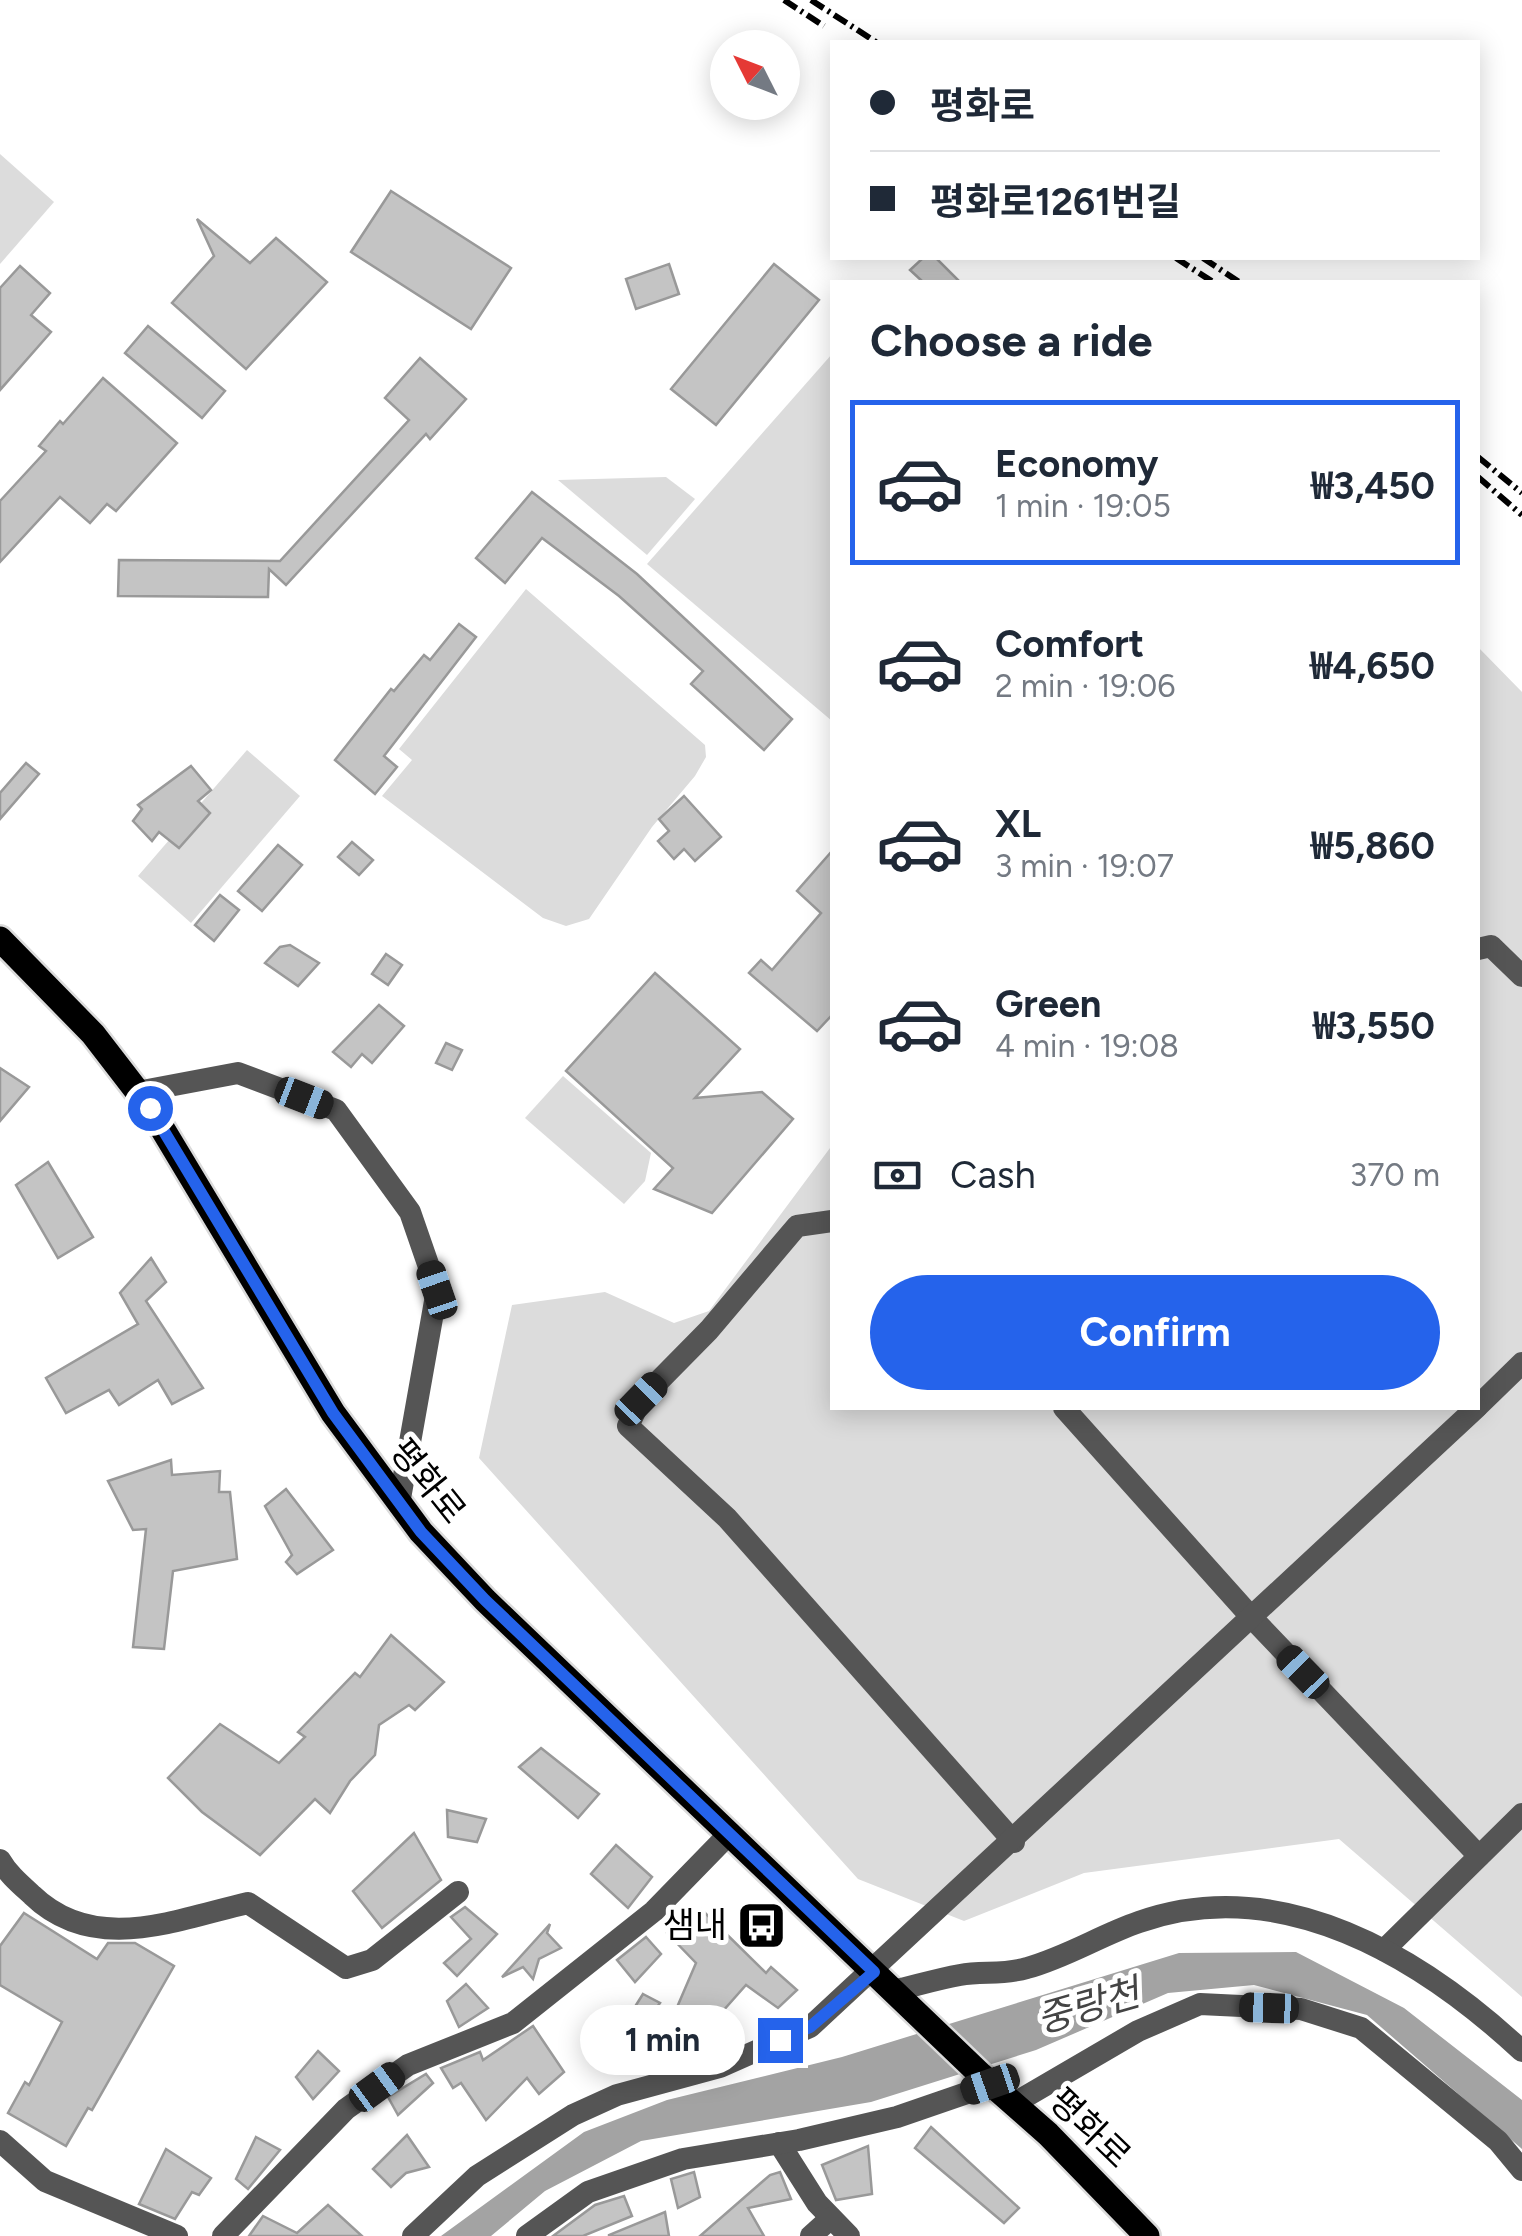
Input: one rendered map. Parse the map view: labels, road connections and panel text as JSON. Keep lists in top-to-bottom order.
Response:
{
  "streets": {
    "main road": ["평화로"]
  },
  "water": ["중랑천"],
  "places": {
    "bus stop": ["샘내"]
  },
  "north": "top left",
  "page": {
    "banner": ["평화로", "평화로1261번길"],
    "heading": "Choose a ride",
    "list": [
      {
        "name": "Economy",
        "note": "1 min · 19:05",
        "value": "₩3,450"
      },
      {
        "name": "Comfort",
        "note": "2 min · 19:06",
        "value": "₩4,650"
      },
      {
        "name": "XL",
        "note": "3 min · 19:07",
        "value": "₩5,860"
      },
      {
        "name": "Green",
        "note": "4 min · 19:08",
        "value": "₩3,550"
      }
    ],
    "pay": ["Cash", "370 m"],
    "buttons": "Confirm",
    "bubble": "1 min"
  }
}
